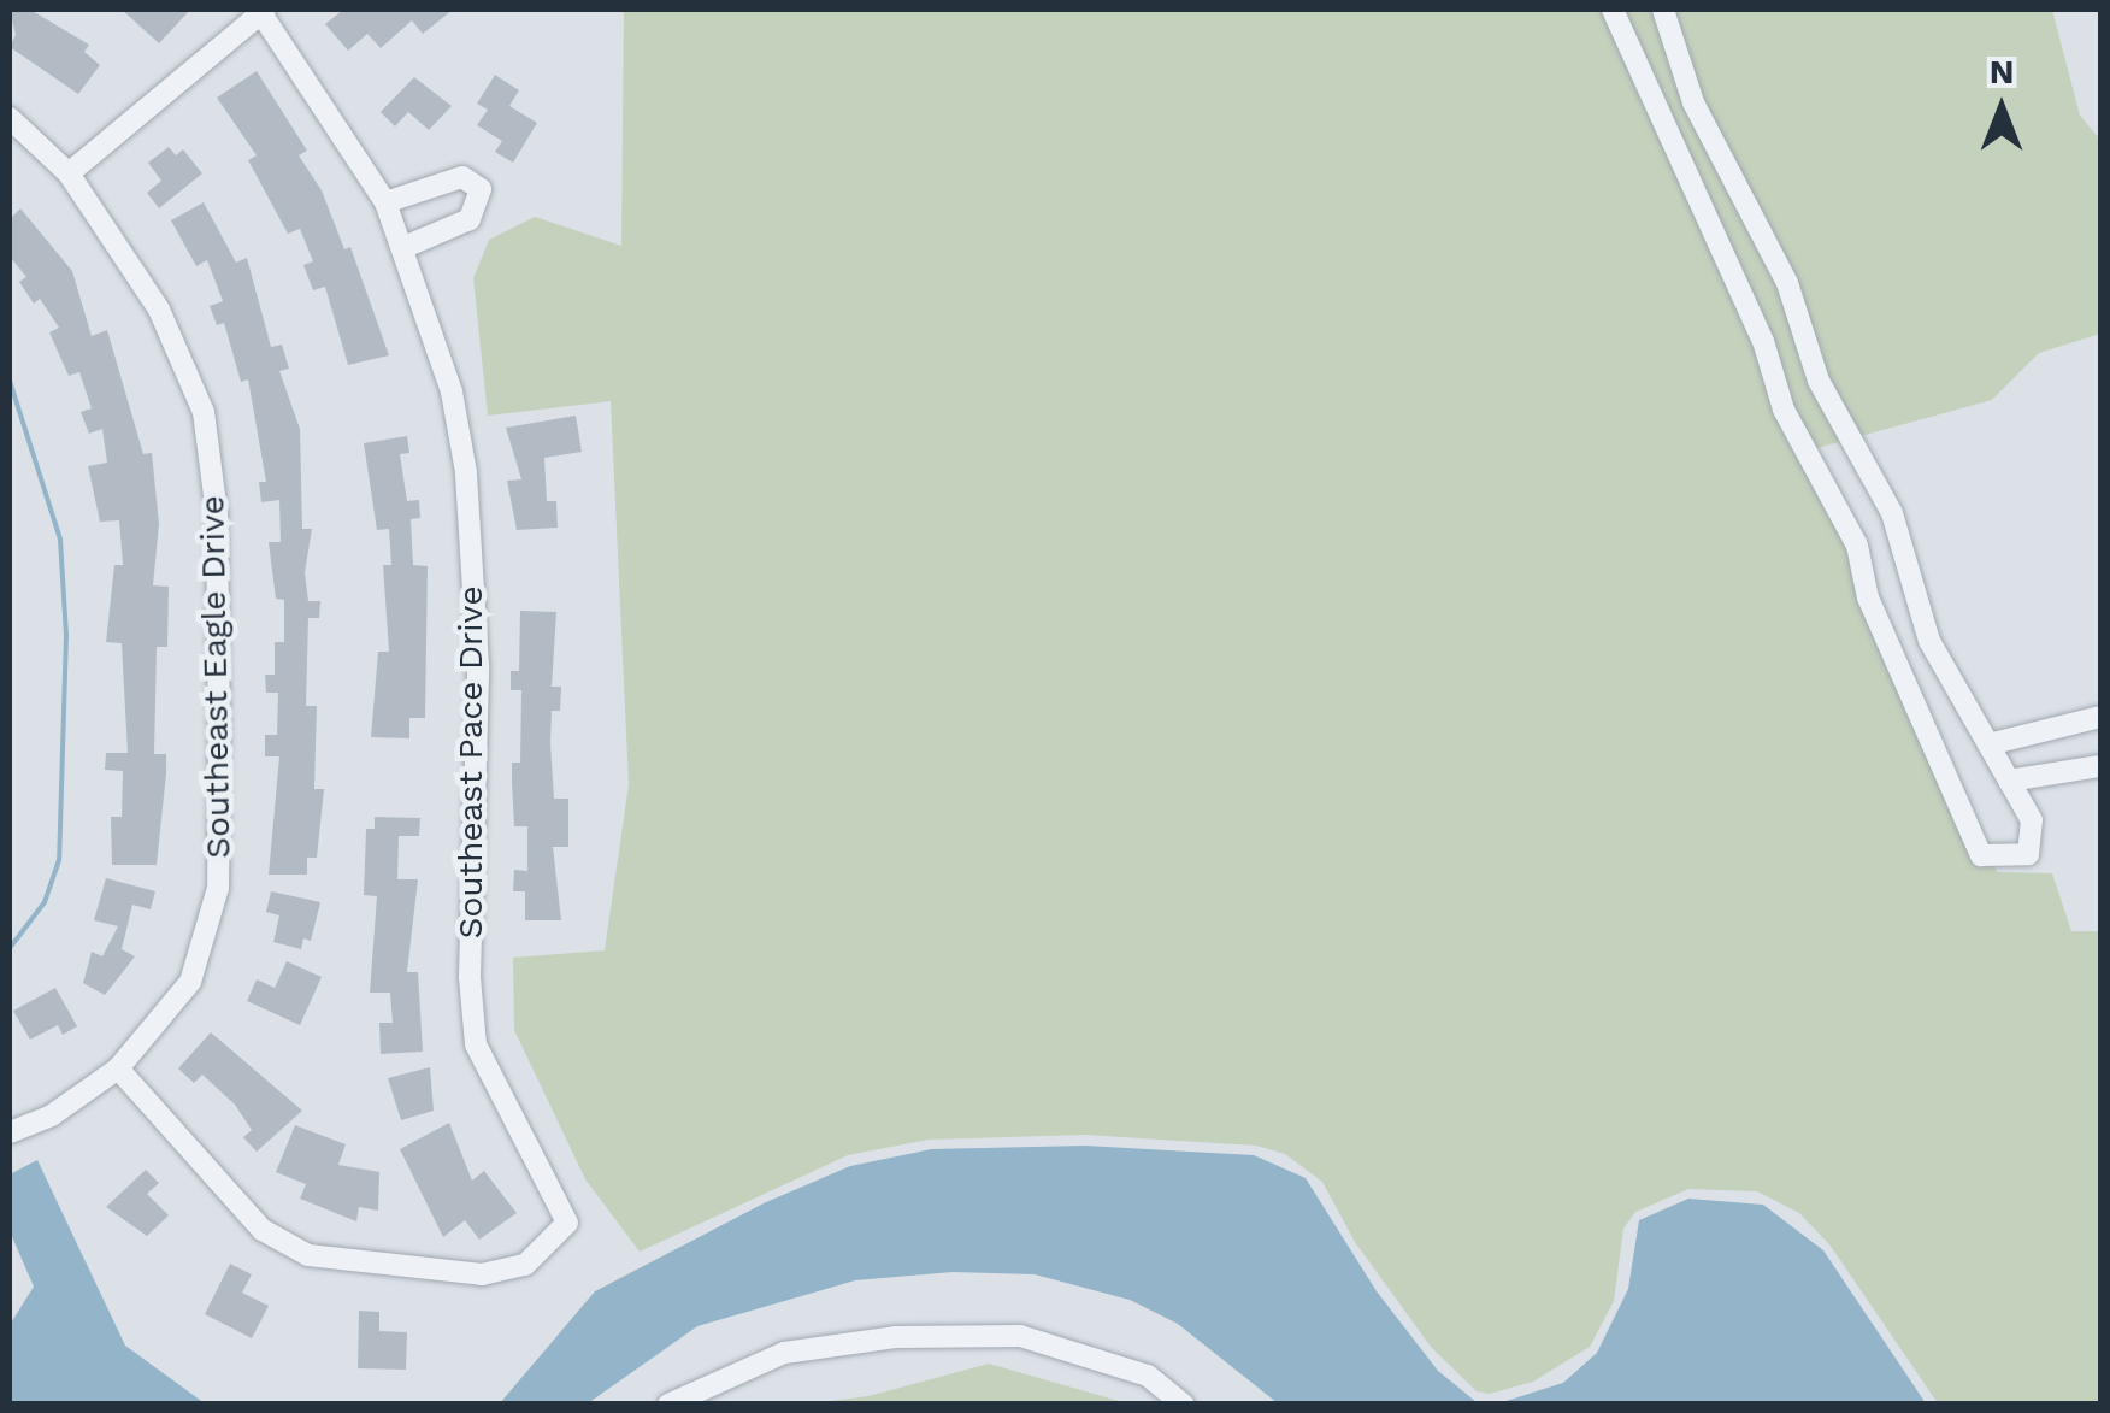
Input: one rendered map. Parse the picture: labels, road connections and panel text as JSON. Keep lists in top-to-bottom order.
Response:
{
  "streets": {
    "street": ["Southeast Eagle Drive", "Southeast Pace Drive"]
  },
  "crossings": [
    ["Southeast Eagle Drive", "Southeast Pace Drive"]
  ],
  "north": "top"
}
